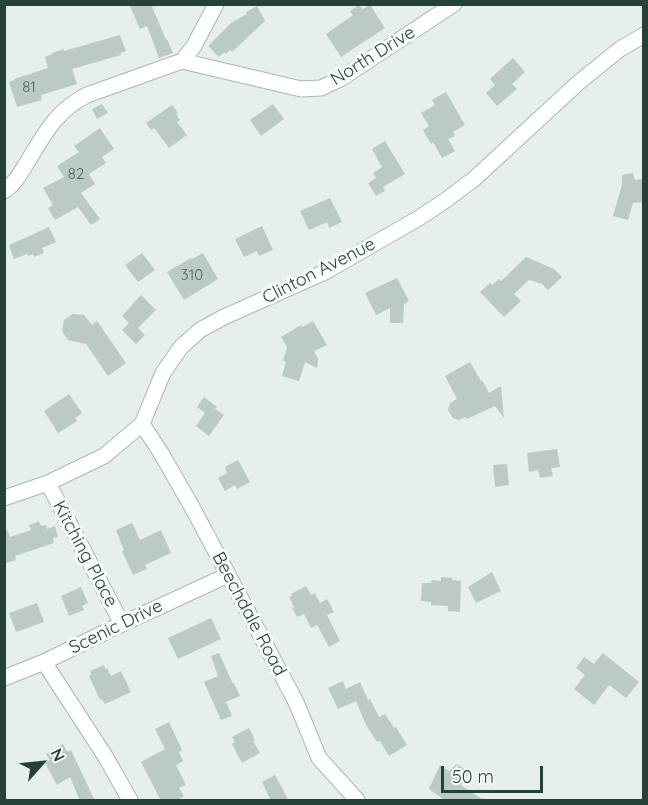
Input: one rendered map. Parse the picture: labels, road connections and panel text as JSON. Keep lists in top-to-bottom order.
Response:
{
  "streets": {
    "street": [
      "North Drive",
      "Clinton Avenue",
      "Kitching Place",
      "Beechdale Road",
      "Scenic Drive"
    ]
  },
  "crossings": [
    ["Clinton Avenue", "Kitching Place"],
    ["Clinton Avenue", "Beechdale Road"],
    ["Kitching Place", "Scenic Drive"],
    ["Beechdale Road", "Scenic Drive"]
  ],
  "house_numbers": ["81", "82", "310"],
  "scale_bar": "50 m",
  "north": "top right"
}
